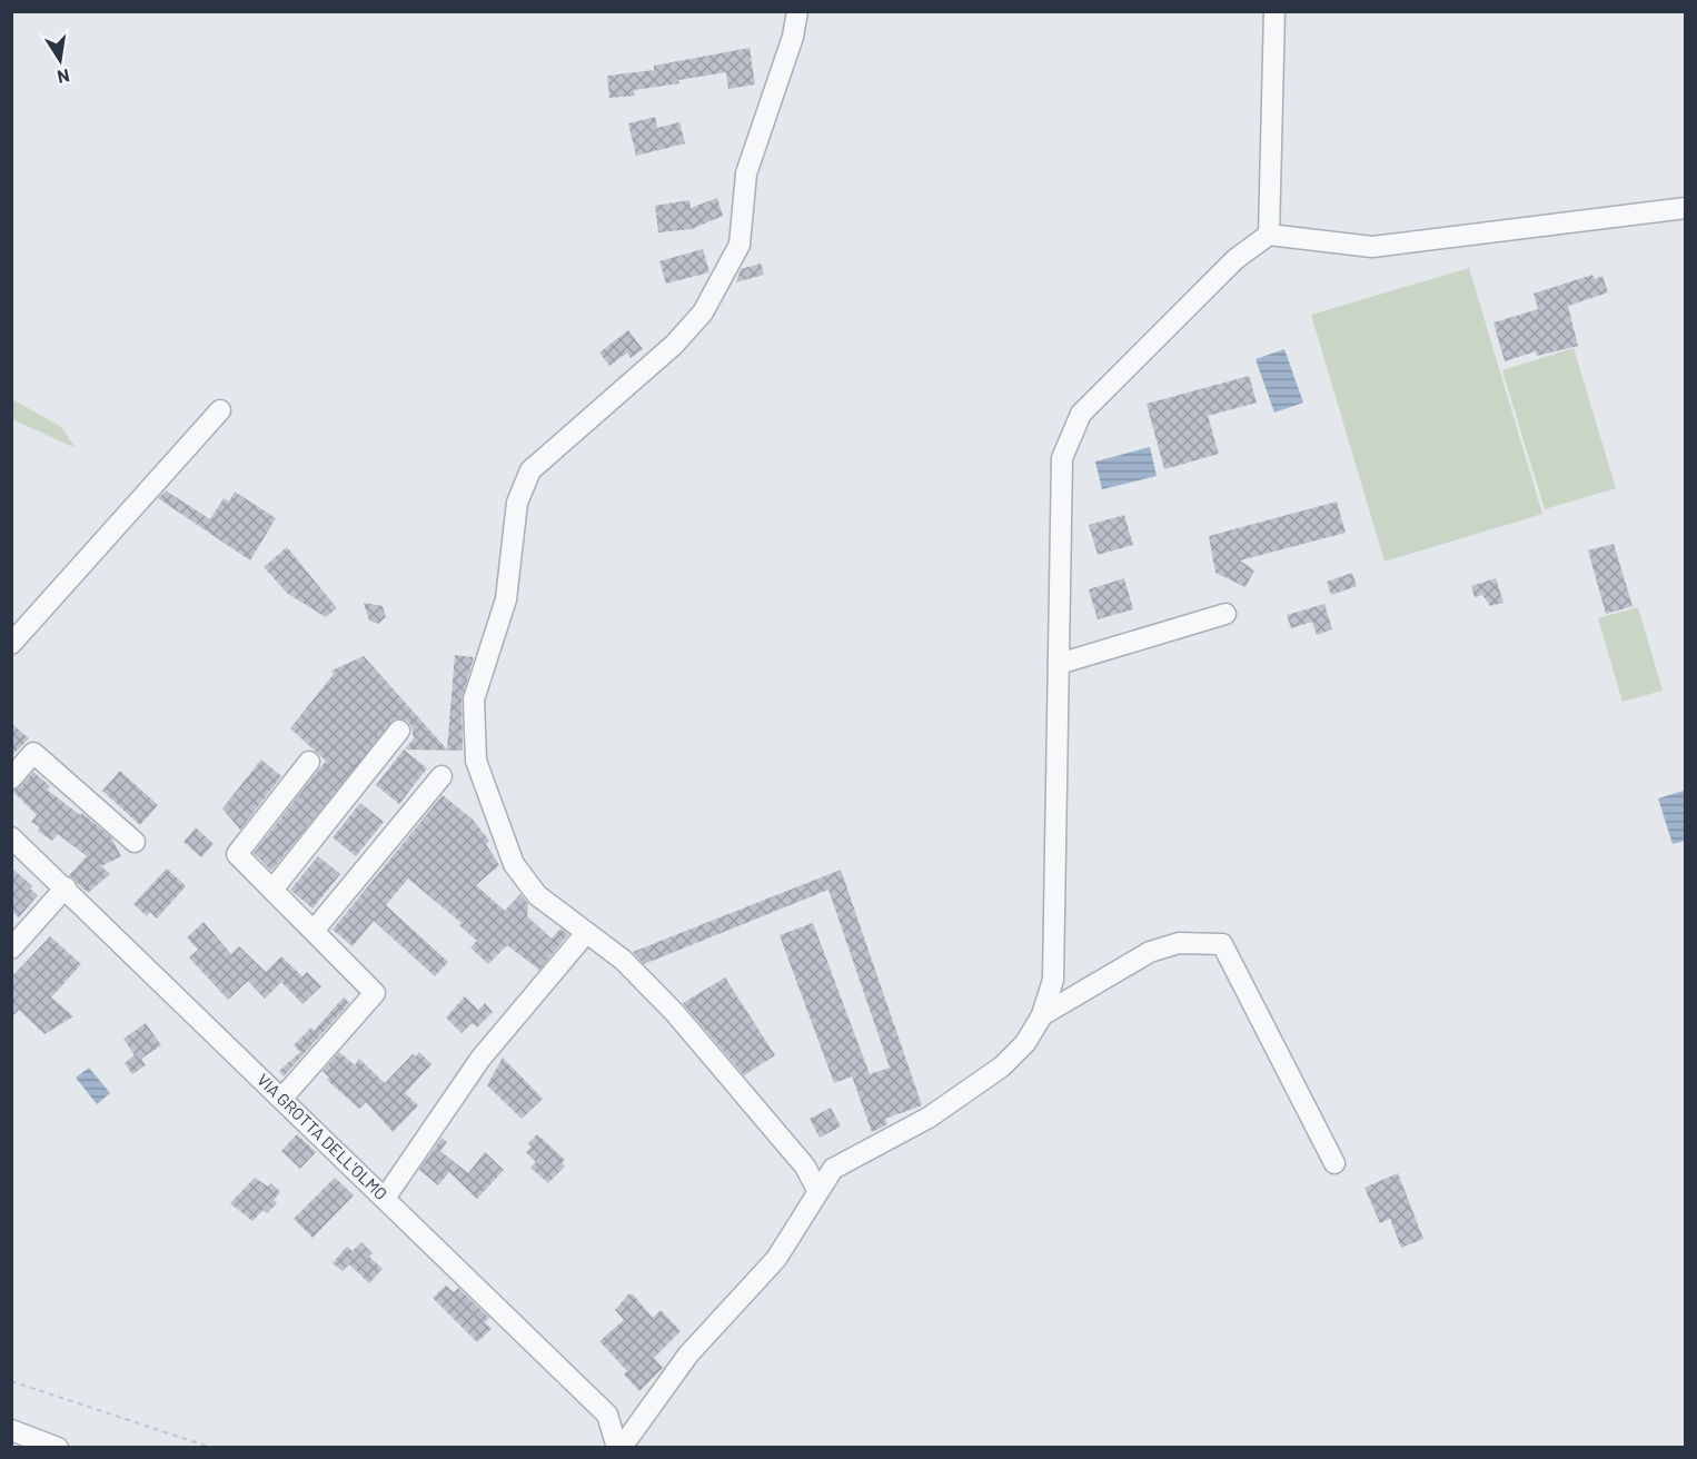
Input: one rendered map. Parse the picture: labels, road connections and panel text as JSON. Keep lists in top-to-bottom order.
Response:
{
  "streets": {
    "street": ["VIA GROTTA DELL'OLMO"]
  },
  "north": "bottom"
}
